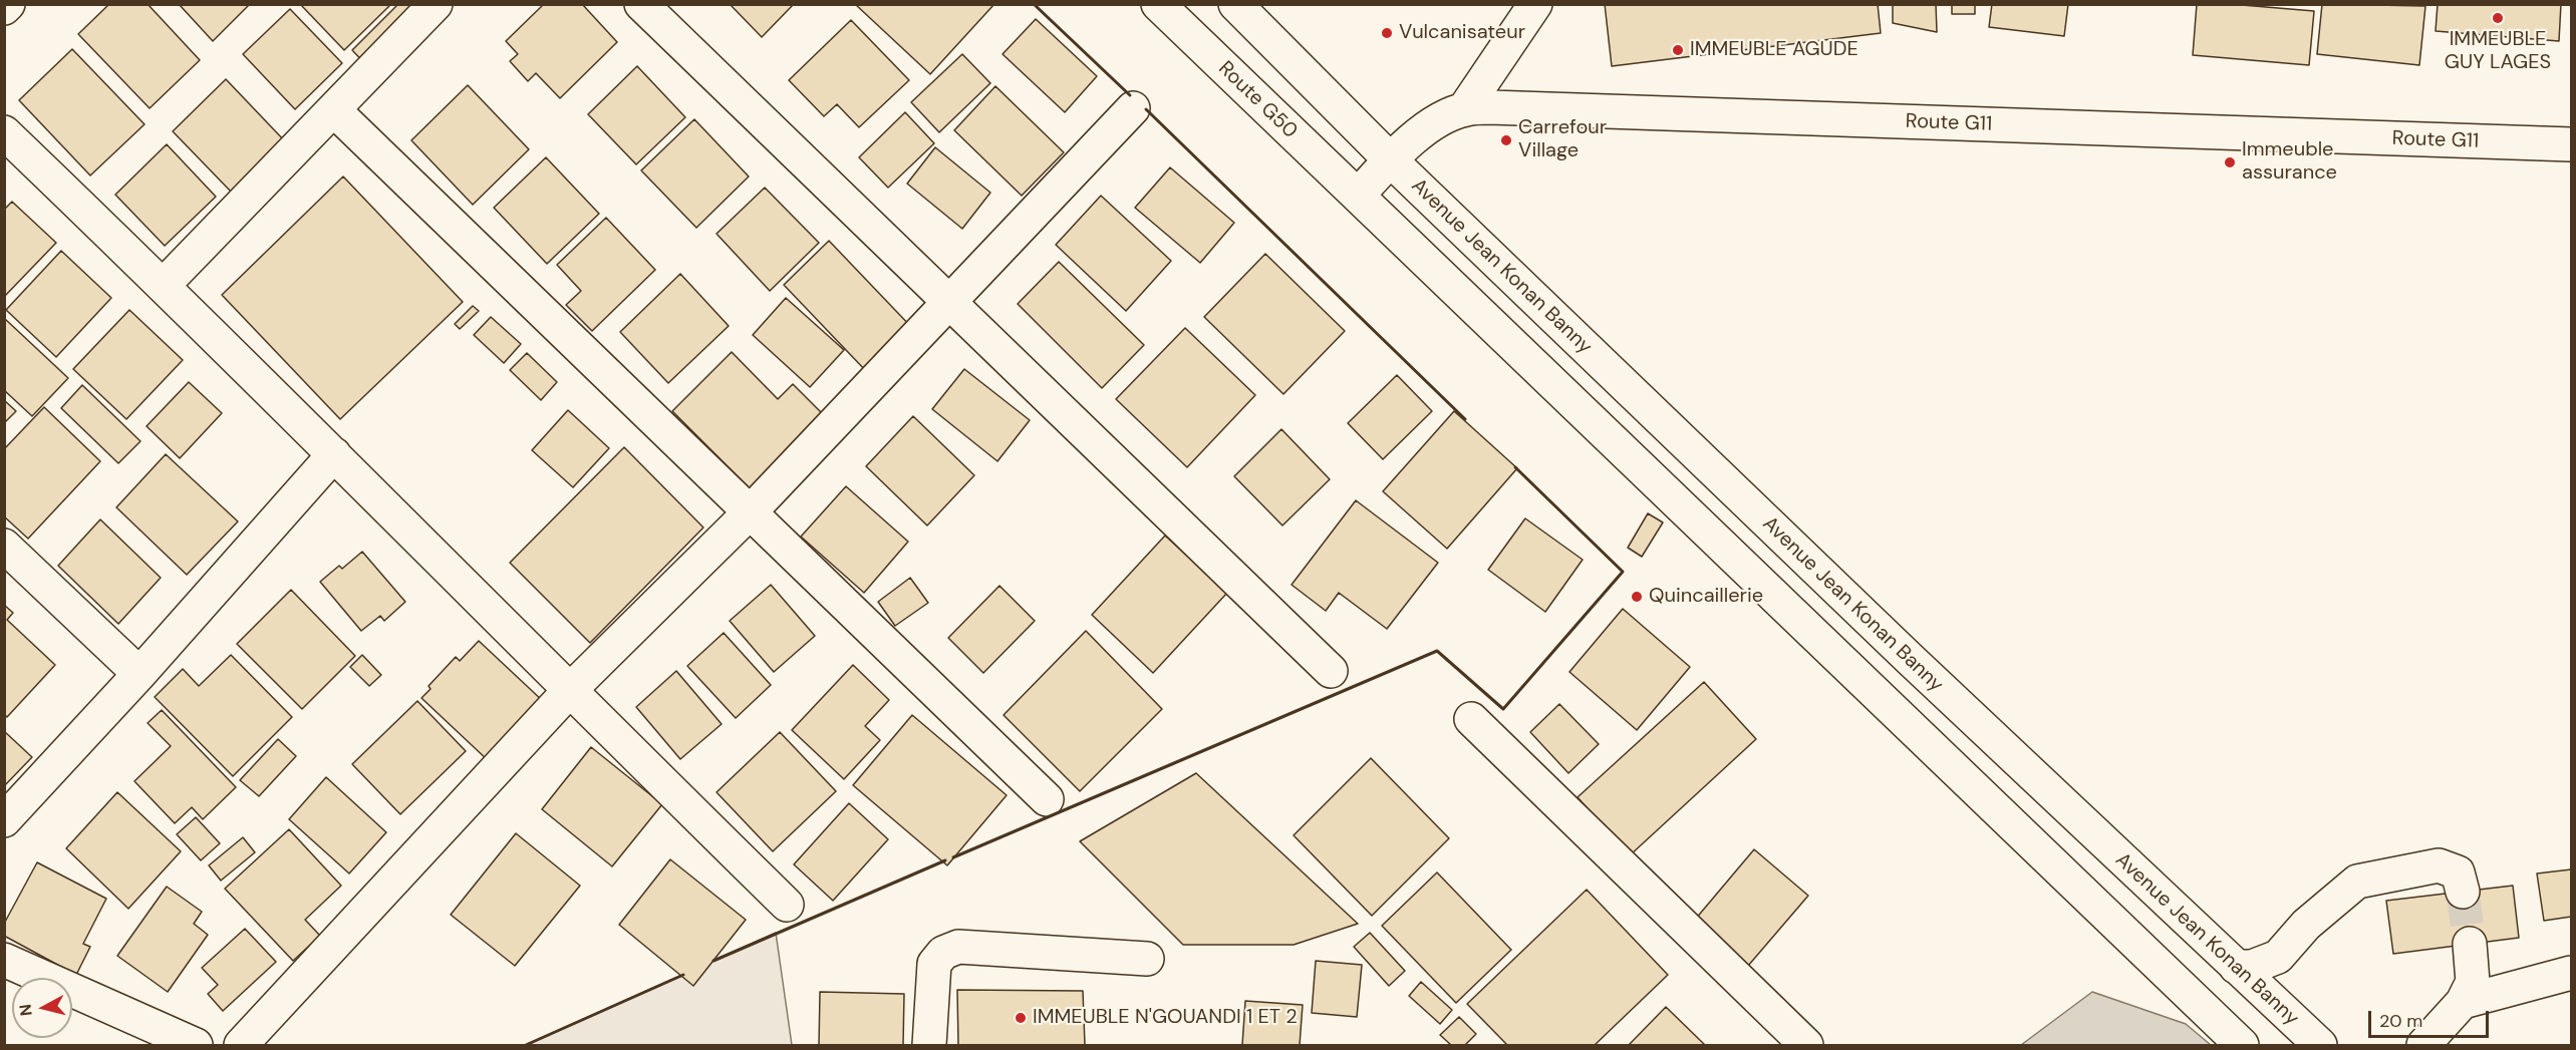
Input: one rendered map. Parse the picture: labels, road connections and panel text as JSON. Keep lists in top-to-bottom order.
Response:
{
  "streets": {
    "street": ["Route G50", "Route G11", "Avenue Jean Konan Banny"]
  },
  "crossings": [
    ["Route G50", "Route G11"],
    ["Route G11", "Avenue Jean Konan Banny"]
  ],
  "places": [
    "IMMEUBLE GUY LAGES",
    "Vulcanisateur",
    "IMMEUBLE AGUDE",
    "Carrefour Village",
    "Immeuble assurance",
    "Quincaillerie",
    "IMMEUBLE N'GOUANDI 1 ET 2"
  ],
  "scale_bar": "20 m",
  "north": "left"
}
